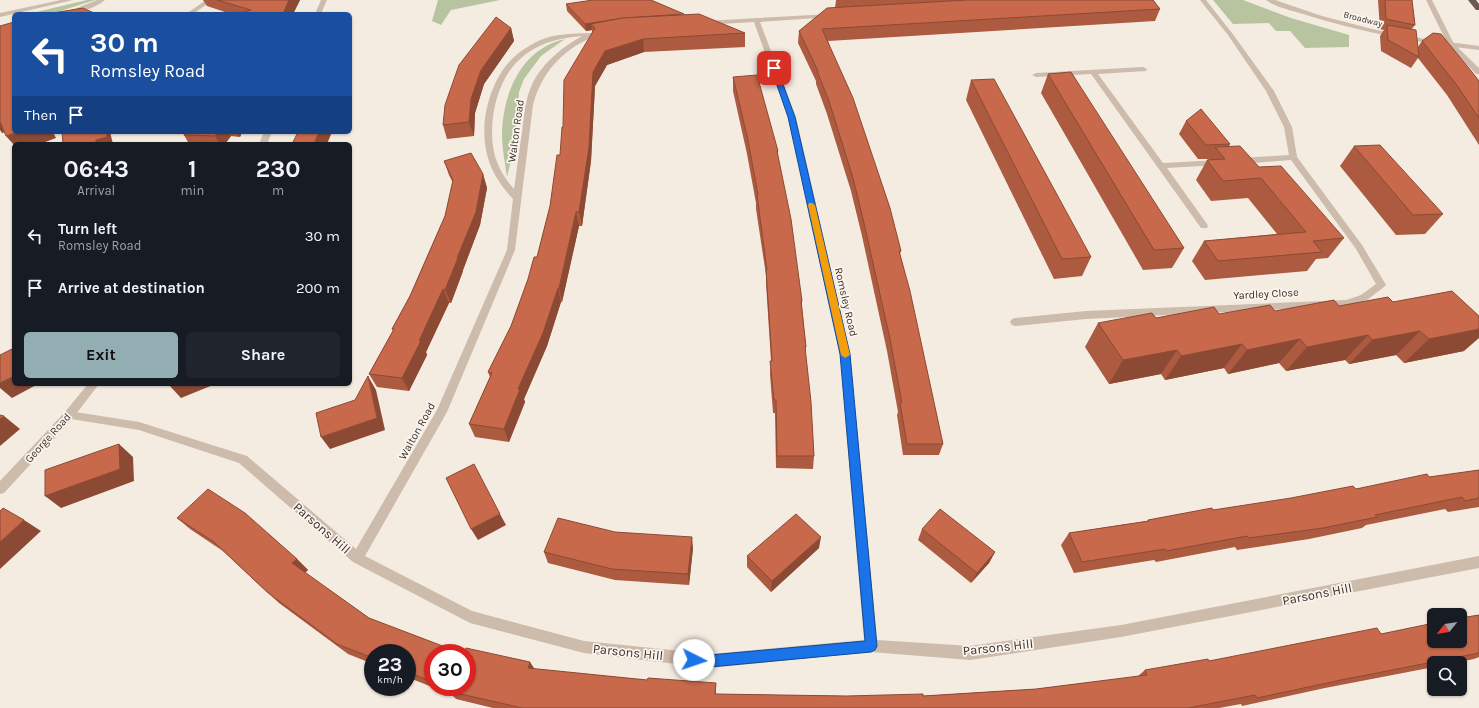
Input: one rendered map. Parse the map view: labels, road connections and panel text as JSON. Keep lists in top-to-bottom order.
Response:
{
  "streets": {
    "street": [
      "Broadway",
      "Walton Road",
      "Yardley Close",
      "Romsley Road",
      "George Road",
      "Parsons Hill"
    ]
  },
  "crossings": [
    ["Walton Road", "Parsons Hill"],
    ["Romsley Road", "Parsons Hill"],
    ["George Road", "Parsons Hill"]
  ],
  "north": "bottom left",
  "page": {
    "turn": ["30 m", "Romsley Road"],
    "then": "Then",
    "eta": [
      "06:43",
      "Arrival",
      "1",
      "min",
      "230",
      "m"
    ],
    "list": [
      {
        "name": "Turn left",
        "note": "Romsley Road",
        "value": "30 m"
      },
      {
        "name": "Arrive at destination",
        "value": "200 m"
      }
    ],
    "buttons": ["Exit", "Share"],
    "speed": "23 km/h",
    "limit": "30"
  }
}
